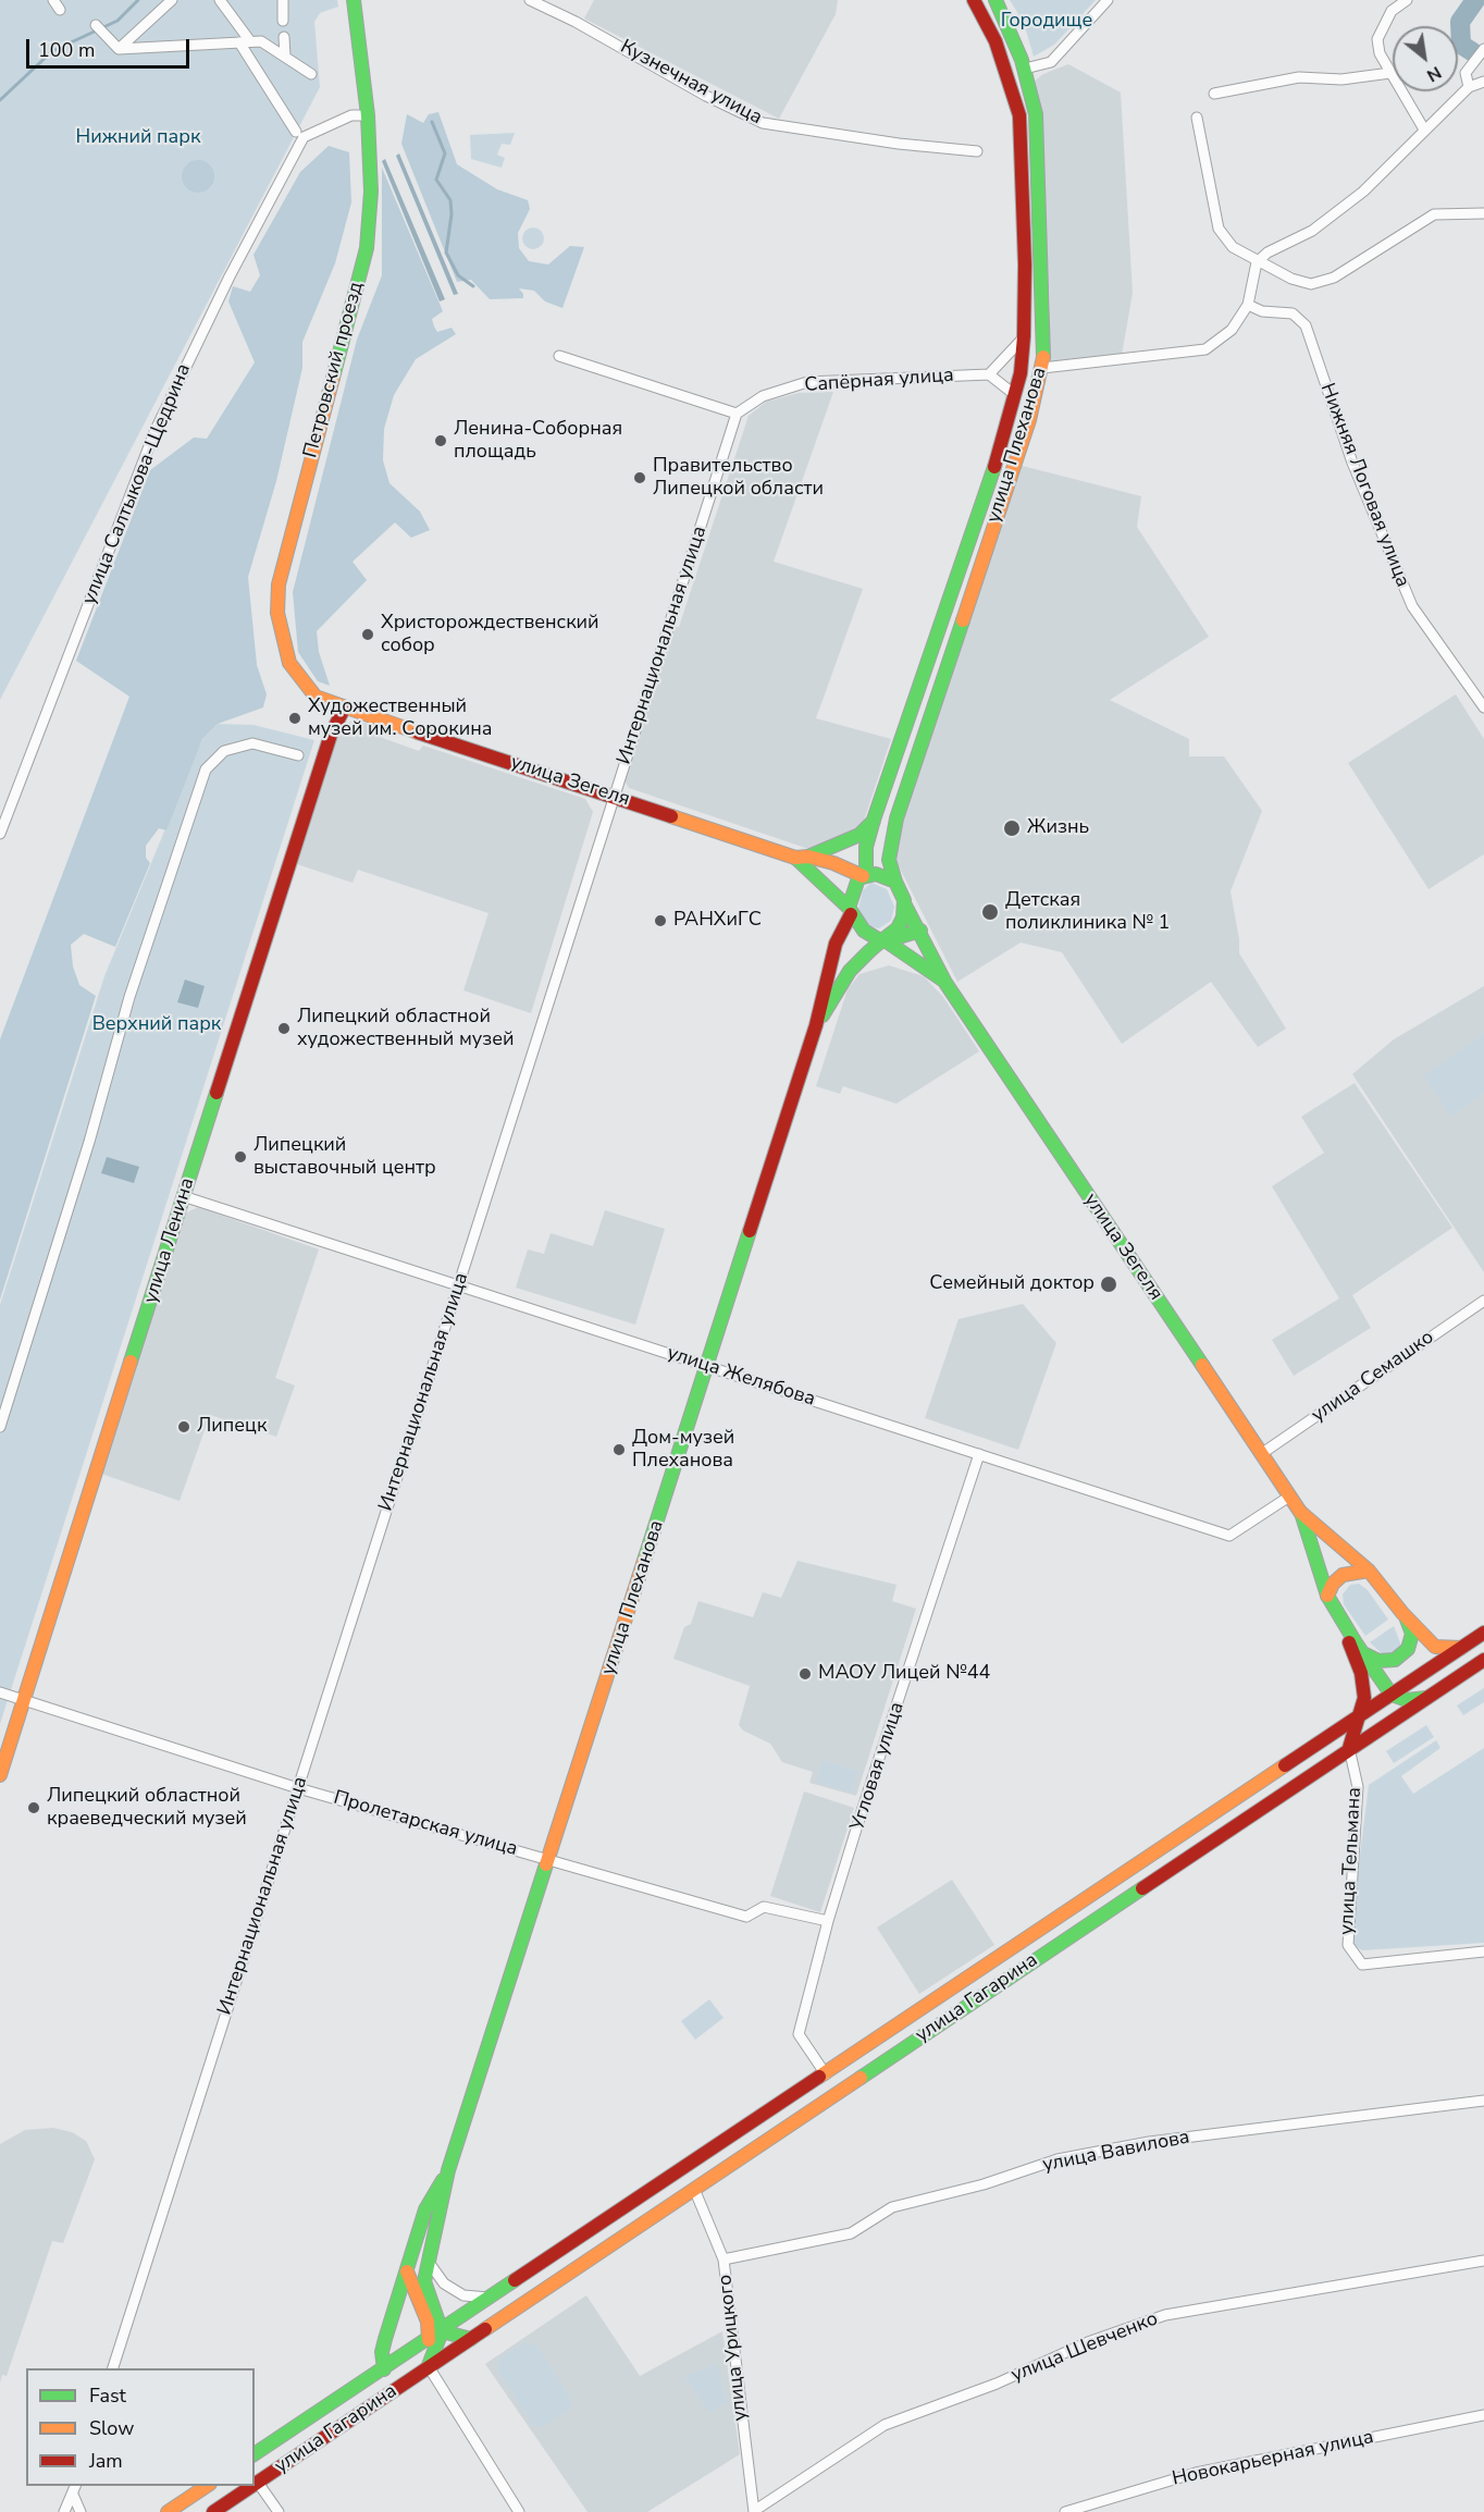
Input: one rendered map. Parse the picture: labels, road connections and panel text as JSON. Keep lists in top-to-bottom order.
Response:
{
  "streets": {
    "main road": [
      "Петровский проезд",
      "улица Плеханова",
      "улица Зегеля",
      "улица Ленина",
      "улица Гагарина"
    ],
    "street": [
      "Кузнечная улица",
      "Сапёрная улица",
      "улица Салтыкова-Щедрина",
      "Нижняя Логовая улица",
      "Интернациональная улица",
      "улица Желябова",
      "улица Семашко",
      "Угловая улица",
      "Пролетарская улица",
      "улица Тельмана",
      "улица Вавилова",
      "улица Урицкого",
      "улица Шевченко",
      "Новокарьерная улица"
    ]
  },
  "crossings": [
    ["Петровский проезд", "улица Салтыкова-Щедрина"],
    ["Петровский проезд", "улица Зегеля"],
    ["Петровский проезд", "улица Ленина"],
    ["Сапёрная улица", "Интернациональная улица"],
    ["улица Плеханова", "улица Зегеля"],
    ["улица Плеханова", "улица Желябова"],
    ["улица Плеханова", "Пролетарская улица"],
    ["улица Плеханова", "улица Гагарина"],
    ["Интернациональная улица", "улица Зегеля"],
    ["Интернациональная улица", "улица Желябова"],
    ["Интернациональная улица", "Пролетарская улица"],
    ["улица Зегеля", "улица Ленина"],
    ["улица Зегеля", "улица Желябова"],
    ["улица Зегеля", "улица Семашко"],
    ["улица Ленина", "улица Желябова"],
    ["улица Ленина", "Пролетарская улица"],
    ["улица Желябова", "Угловая улица"],
    ["Угловая улица", "Пролетарская улица"],
    ["Угловая улица", "улица Гагарина"],
    ["улица Тельмана", "улица Гагарина"],
    ["улица Гагарина", "улица Урицкого"],
    ["улица Вавилова", "улица Урицкого"],
    ["улица Урицкого", "улица Шевченко"]
  ],
  "parks": ["Городище", "Нижний парк", "Верхний парк"],
  "places": [
    "Ленина-Соборная площадь",
    "Правительство Липецкой области",
    "Христорождественский собор",
    "Художественный музей им. Сорокина",
    "Жизнь",
    "Детская поликлиника № 1",
    "РАНХиГС",
    "Липецкий областной художественный музей",
    "Липецкий выставочный центр",
    "Семейный доктор",
    "Липецк",
    "Дом-музей Плеханова",
    "МАОУ Лицей №44",
    "Липецкий областной краеведческий музей"
  ],
  "legend": ["Fast", "Slow", "Jam"],
  "scale_bar": "100 m",
  "north": "bottom right"
}
